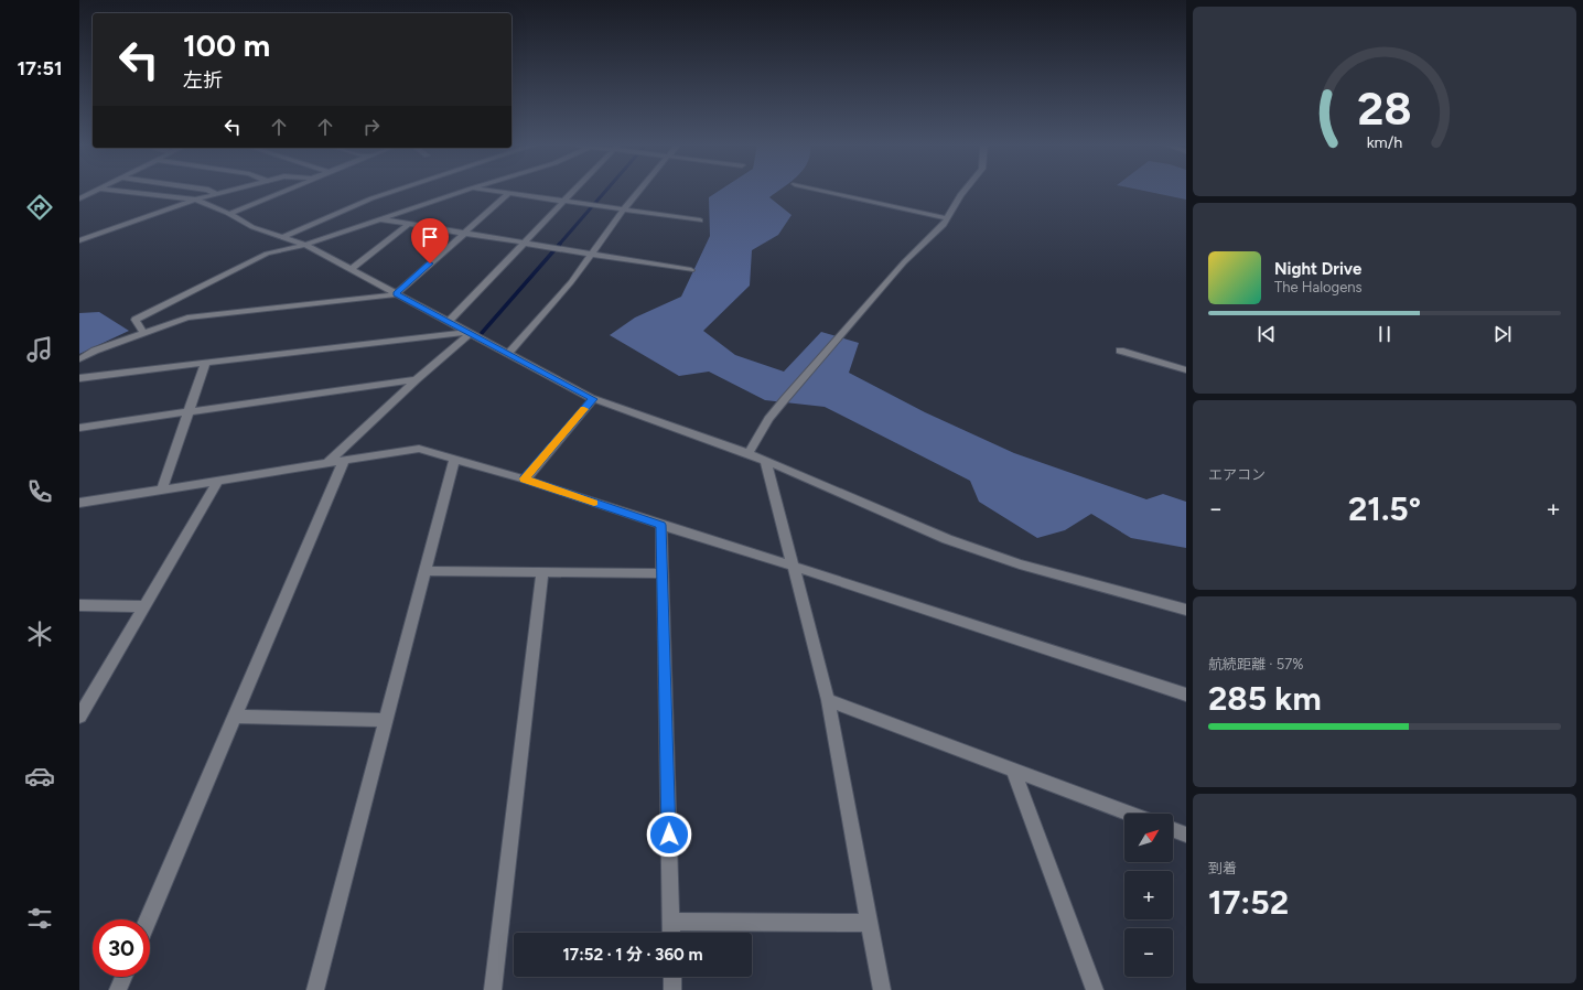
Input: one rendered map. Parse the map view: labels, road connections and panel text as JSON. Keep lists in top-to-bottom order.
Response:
{
  "north": "top right",
  "page": {
    "tabs": "17:51",
    "turn": ["100 m", "左折"],
    "song": ["Night Drive", "The Halogens"],
    "tile": [
      "エアコン",
      ["航続距離 · 57%", "285 km"],
      ["到着", "17:52"]
    ],
    "heat": ["−", "21.5°", "+"],
    "map_buttons": ["+", "−"],
    "limit": "30",
    "trip": "17:52 · 1 分 · 360 m",
    "gauge": ["28", "km/h"]
  }
}
